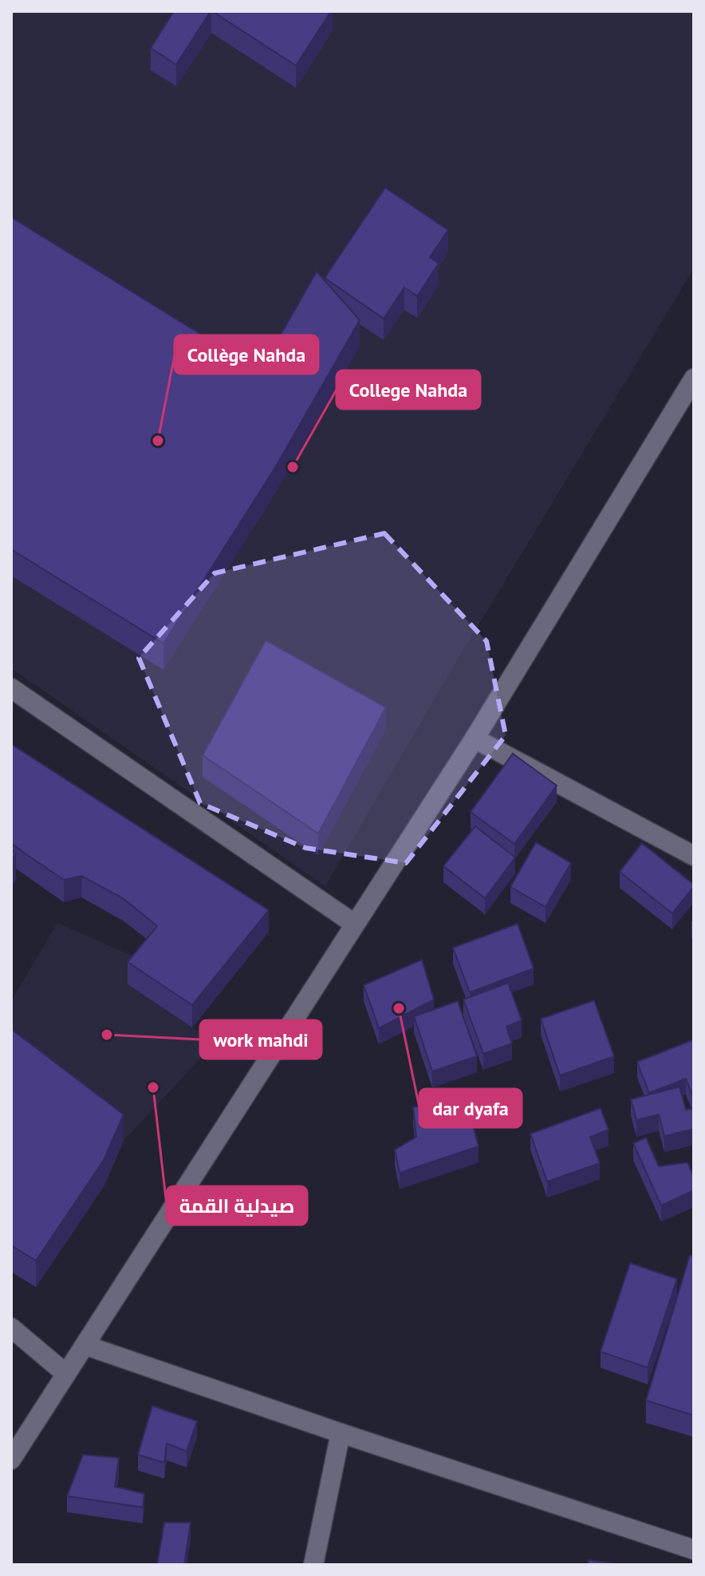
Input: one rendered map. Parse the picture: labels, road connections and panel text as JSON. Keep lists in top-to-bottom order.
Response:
{
  "places": [
    "Collège Nahda",
    "College Nahda",
    "dar dyafa",
    "work mahdi",
    "صيدلية القمة"
  ]
}
